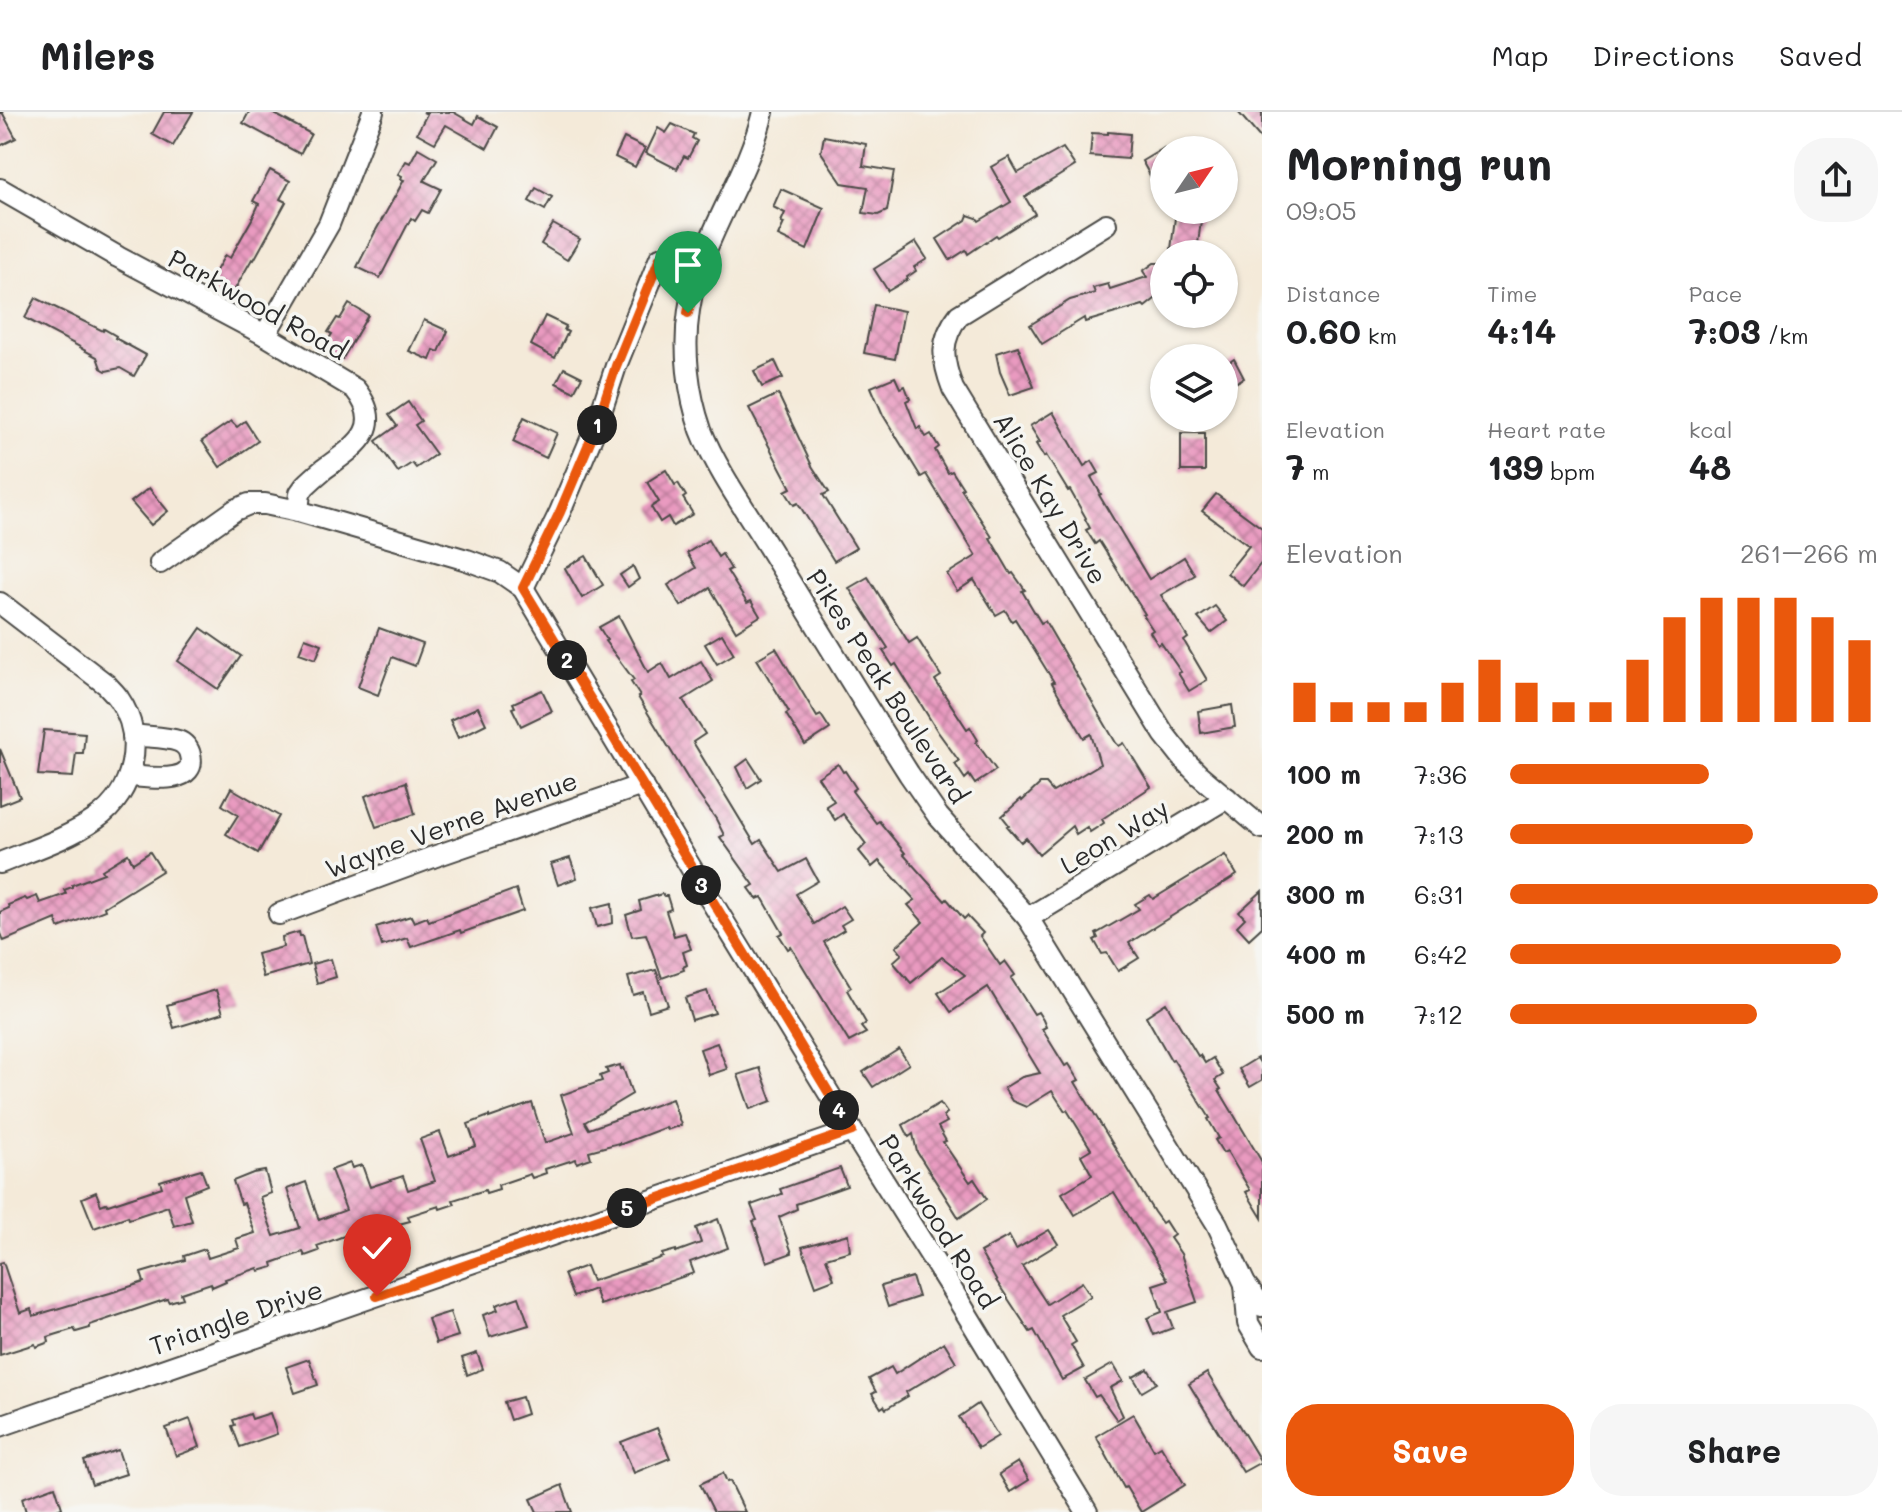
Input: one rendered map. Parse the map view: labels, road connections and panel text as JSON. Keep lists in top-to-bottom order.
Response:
{
  "streets": {
    "street": [
      "Parkwood Road",
      "Alice Kay Drive",
      "Pikes Peak Boulevard",
      "Wayne Verne Avenue",
      "Leon Way",
      "Triangle Drive"
    ]
  },
  "crossings": [
    ["Parkwood Road", "Wayne Verne Avenue"],
    ["Parkwood Road", "Triangle Drive"],
    ["Alice Kay Drive", "Leon Way"],
    ["Pikes Peak Boulevard", "Leon Way"]
  ],
  "north": "top right",
  "page": {
    "header": "Milers",
    "nav": ["Map", "Directions", "Saved"],
    "heading": ["Morning run", "09:05"],
    "stats": [
      ["Distance", "0.60 km"],
      ["Time", "4:14"],
      ["Pace", "7:03 /km"],
      ["Elevation", "7 m"],
      ["Heart rate", "139 bpm"],
      ["kcal", "48"]
    ],
    "pins": [
      "1",
      "2",
      "3",
      "4",
      "5"
    ],
    "chart": ["Elevation", "261–266 m"],
    "list": [
      {
        "name": "100 m",
        "note": "7:36"
      },
      {
        "name": "200 m",
        "note": "7:13"
      },
      {
        "name": "300 m",
        "note": "6:31"
      },
      {
        "name": "400 m",
        "note": "6:42"
      },
      {
        "name": "500 m",
        "note": "7:12"
      }
    ],
    "buttons": ["Save", "Share"]
  }
}
